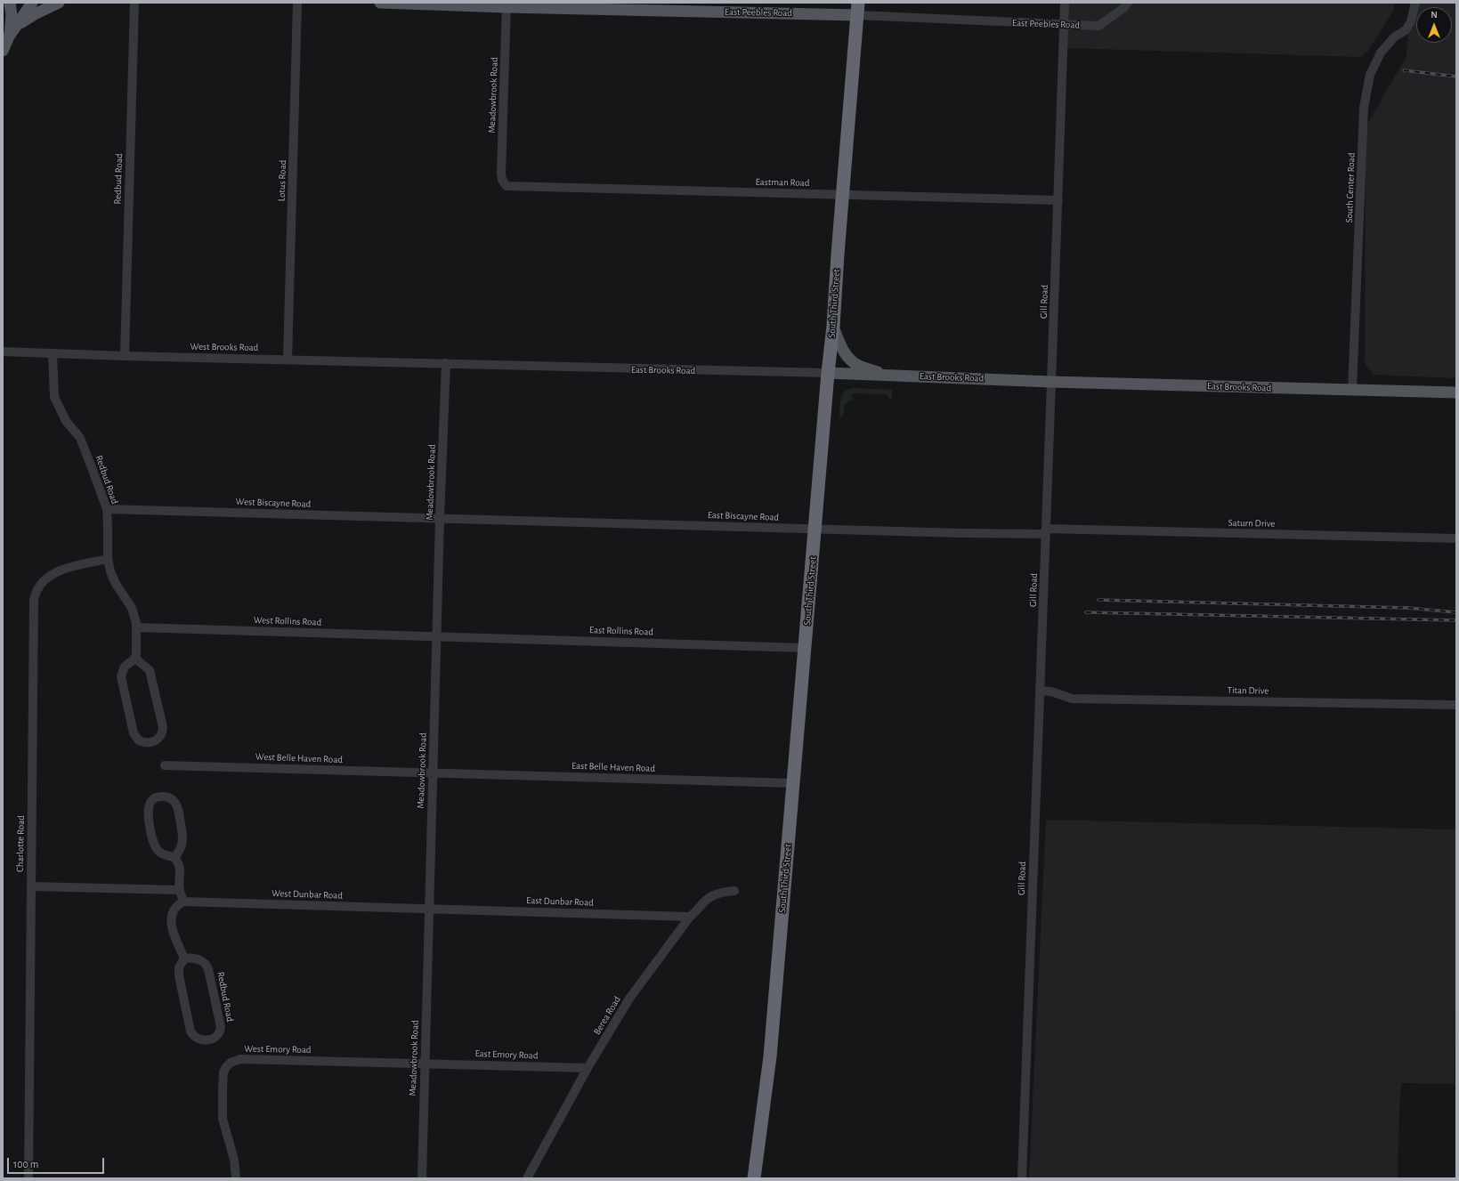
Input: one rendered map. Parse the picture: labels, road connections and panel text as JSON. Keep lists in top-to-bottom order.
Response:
{
  "streets": {
    "highway": ["South Third Street"],
    "main road": ["East Peebles Road", "East Brooks Road"],
    "street": [
      "Meadowbrook Road",
      "Redbud Road",
      "Lotus Road",
      "Eastman Road",
      "South Center Road",
      "Gill Road",
      "West Brooks Road",
      "West Biscayne Road",
      "East Biscayne Road",
      "Saturn Drive",
      "West Rollins Road",
      "East Rollins Road",
      "Titan Drive",
      "West Belle Haven Road",
      "East Belle Haven Road",
      "Charlotte Road",
      "West Dunbar Road",
      "East Dunbar Road",
      "Berea Road",
      "West Emory Road",
      "East Emory Road"
    ]
  },
  "crossings": [
    ["East Peebles Road", "Meadowbrook Road"],
    ["East Peebles Road", "Gill Road"],
    ["East Peebles Road", "South Third Street"],
    ["Meadowbrook Road", "Eastman Road"],
    ["Meadowbrook Road", "West Brooks Road"],
    ["Meadowbrook Road", "East Brooks Road"],
    ["Meadowbrook Road", "West Biscayne Road"],
    ["Meadowbrook Road", "East Biscayne Road"],
    ["Meadowbrook Road", "West Rollins Road"],
    ["Meadowbrook Road", "East Rollins Road"],
    ["Meadowbrook Road", "West Belle Haven Road"],
    ["Meadowbrook Road", "East Belle Haven Road"],
    ["Meadowbrook Road", "West Dunbar Road"],
    ["Meadowbrook Road", "East Dunbar Road"],
    ["Meadowbrook Road", "West Emory Road"],
    ["Meadowbrook Road", "East Emory Road"],
    ["Redbud Road", "West Brooks Road"],
    ["Redbud Road", "West Biscayne Road"],
    ["Redbud Road", "West Rollins Road"],
    ["Redbud Road", "Charlotte Road"],
    ["Lotus Road", "West Brooks Road"],
    ["Eastman Road", "Gill Road"],
    ["Eastman Road", "South Third Street"],
    ["South Center Road", "East Brooks Road"],
    ["Gill Road", "East Brooks Road"],
    ["Gill Road", "East Biscayne Road"],
    ["Gill Road", "Saturn Drive"],
    ["Gill Road", "Titan Drive"],
    ["South Third Street", "East Brooks Road"],
    ["South Third Street", "East Biscayne Road"],
    ["South Third Street", "East Rollins Road"],
    ["South Third Street", "East Belle Haven Road"],
    ["West Brooks Road", "East Brooks Road"],
    ["West Biscayne Road", "East Biscayne Road"],
    ["East Biscayne Road", "Saturn Drive"],
    ["West Rollins Road", "East Rollins Road"],
    ["West Belle Haven Road", "East Belle Haven Road"],
    ["West Dunbar Road", "East Dunbar Road"],
    ["East Dunbar Road", "Berea Road"],
    ["Berea Road", "East Emory Road"],
    ["West Emory Road", "East Emory Road"]
  ],
  "scale_bar": "100 m",
  "north": "top"
}
